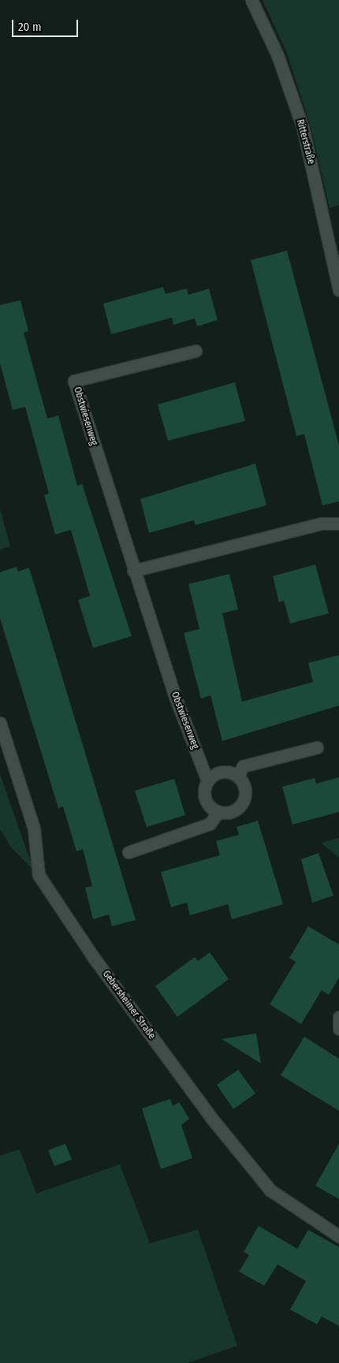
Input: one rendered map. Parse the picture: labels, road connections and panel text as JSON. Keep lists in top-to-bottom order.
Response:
{
  "streets": {
    "street": ["Ritterstraße", "Obstwiesenweg", "Gebersheimer Straße"]
  },
  "scale_bar": "20 m"
}
